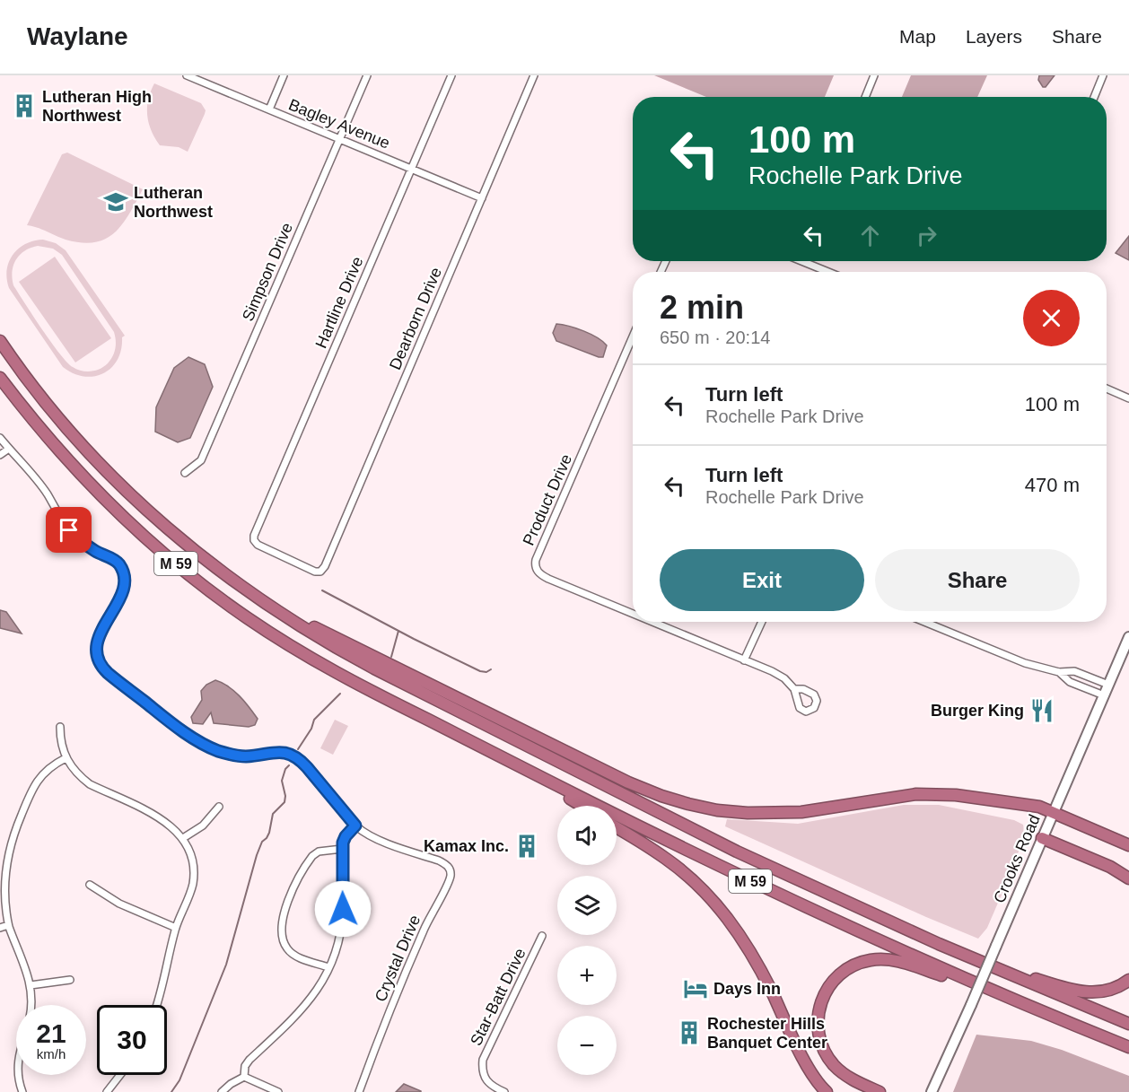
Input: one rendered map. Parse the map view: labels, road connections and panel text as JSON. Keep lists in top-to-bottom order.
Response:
{
  "streets": {
    "highway": ["M 59"],
    "main road": ["Crooks Road"],
    "street": [
      "Bagley Avenue",
      "Simpson Drive",
      "Hartline Drive",
      "Dearborn Drive",
      "Product Drive",
      "Crystal Drive",
      "Star-Batt Drive"
    ]
  },
  "crossings": [
    ["Bagley Avenue", "Simpson Drive"],
    ["Bagley Avenue", "Hartline Drive"],
    ["Bagley Avenue", "Dearborn Drive"],
    ["Hartline Drive", "Dearborn Drive"]
  ],
  "places": {
    "building": ["Lutheran High Northwest", "Kamax Inc.", "Rochester Hills Banquet Center"],
    "school or university": ["Lutheran Northwest"],
    "restaurant": ["Burger King"],
    "hotel": ["Days Inn"]
  },
  "page": {
    "header": "Waylane",
    "nav": ["Map", "Layers", "Share"],
    "turn": ["100 m", "Rochelle Park Drive"],
    "heading": ["2 min", "650 m · 20:14"],
    "list": [
      {
        "name": "Turn left",
        "note": "Rochelle Park Drive",
        "value": "100 m"
      },
      {
        "name": "Turn left",
        "note": "Rochelle Park Drive",
        "value": "470 m"
      }
    ],
    "buttons": ["Exit", "Share"],
    "map_buttons": ["+", "−"],
    "speed": "21 km/h",
    "limit": "30"
  }
}
